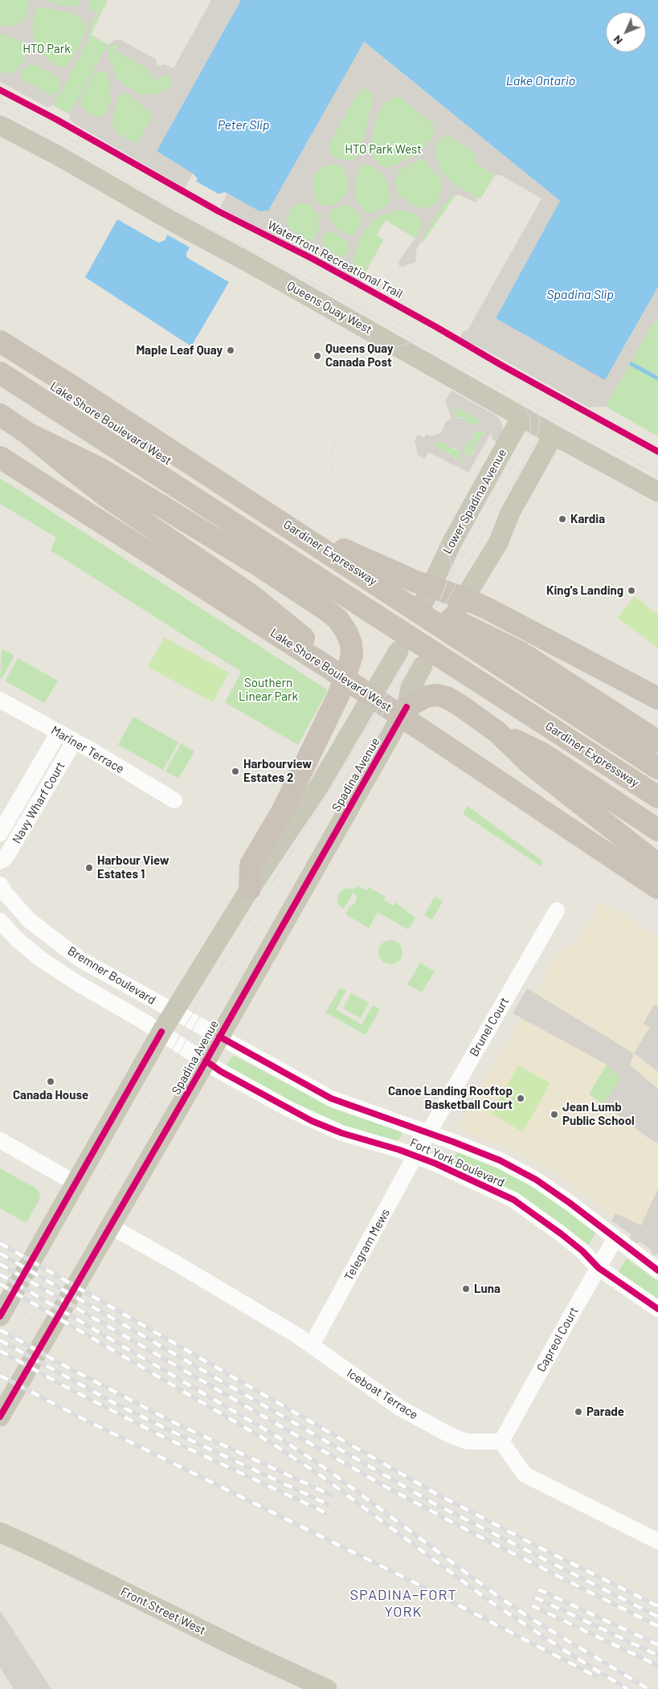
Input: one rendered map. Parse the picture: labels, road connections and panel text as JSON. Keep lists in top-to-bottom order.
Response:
{
  "streets": {
    "highway": ["Lake Shore Boulevard West", "Gardiner Expressway"],
    "main road": [
      "Queens Quay West",
      "Lower Spadina Avenue",
      "Spadina Avenue",
      "Front Street West"
    ],
    "street": [
      "Mariner Terrace",
      "Navy Wharf Court",
      "Bremner Boulevard",
      "Brunel Court",
      "Fort York Boulevard",
      "Telegram Mews",
      "Capreol Court",
      "Iceboat Terrace"
    ],
    "cycle path": ["Waterfront Recreational Trail"]
  },
  "crossings": [
    ["Queens Quay West", "Lower Spadina Avenue"],
    ["Lake Shore Boulevard West", "Lower Spadina Avenue"],
    ["Mariner Terrace", "Navy Wharf Court"],
    ["Spadina Avenue", "Bremner Boulevard"],
    ["Spadina Avenue", "Fort York Boulevard"],
    ["Spadina Avenue", "Iceboat Terrace"],
    ["Bremner Boulevard", "Fort York Boulevard"],
    ["Brunel Court", "Fort York Boulevard"],
    ["Brunel Court", "Telegram Mews"],
    ["Fort York Boulevard", "Telegram Mews"],
    ["Fort York Boulevard", "Capreol Court"],
    ["Telegram Mews", "Iceboat Terrace"],
    ["Capreol Court", "Iceboat Terrace"]
  ],
  "districts": ["SPADINA–FORT YORK"],
  "water": ["Lake Ontario", "Peter Slip", "Spadina Slip"],
  "parks": ["HTO Park", "HTO Park West", "Southern Linear Park"],
  "places": [
    "Maple Leaf Quay",
    "Queens Quay Canada Post",
    "Kardia",
    "King's Landing",
    "Harbourview Estates 2",
    "Harbour View Estates 1",
    "Canada House",
    "Canoe Landing Rooftop Basketball Court",
    "Jean Lumb Public School",
    "Luna",
    "Parade"
  ],
  "north": "bottom left"
}
